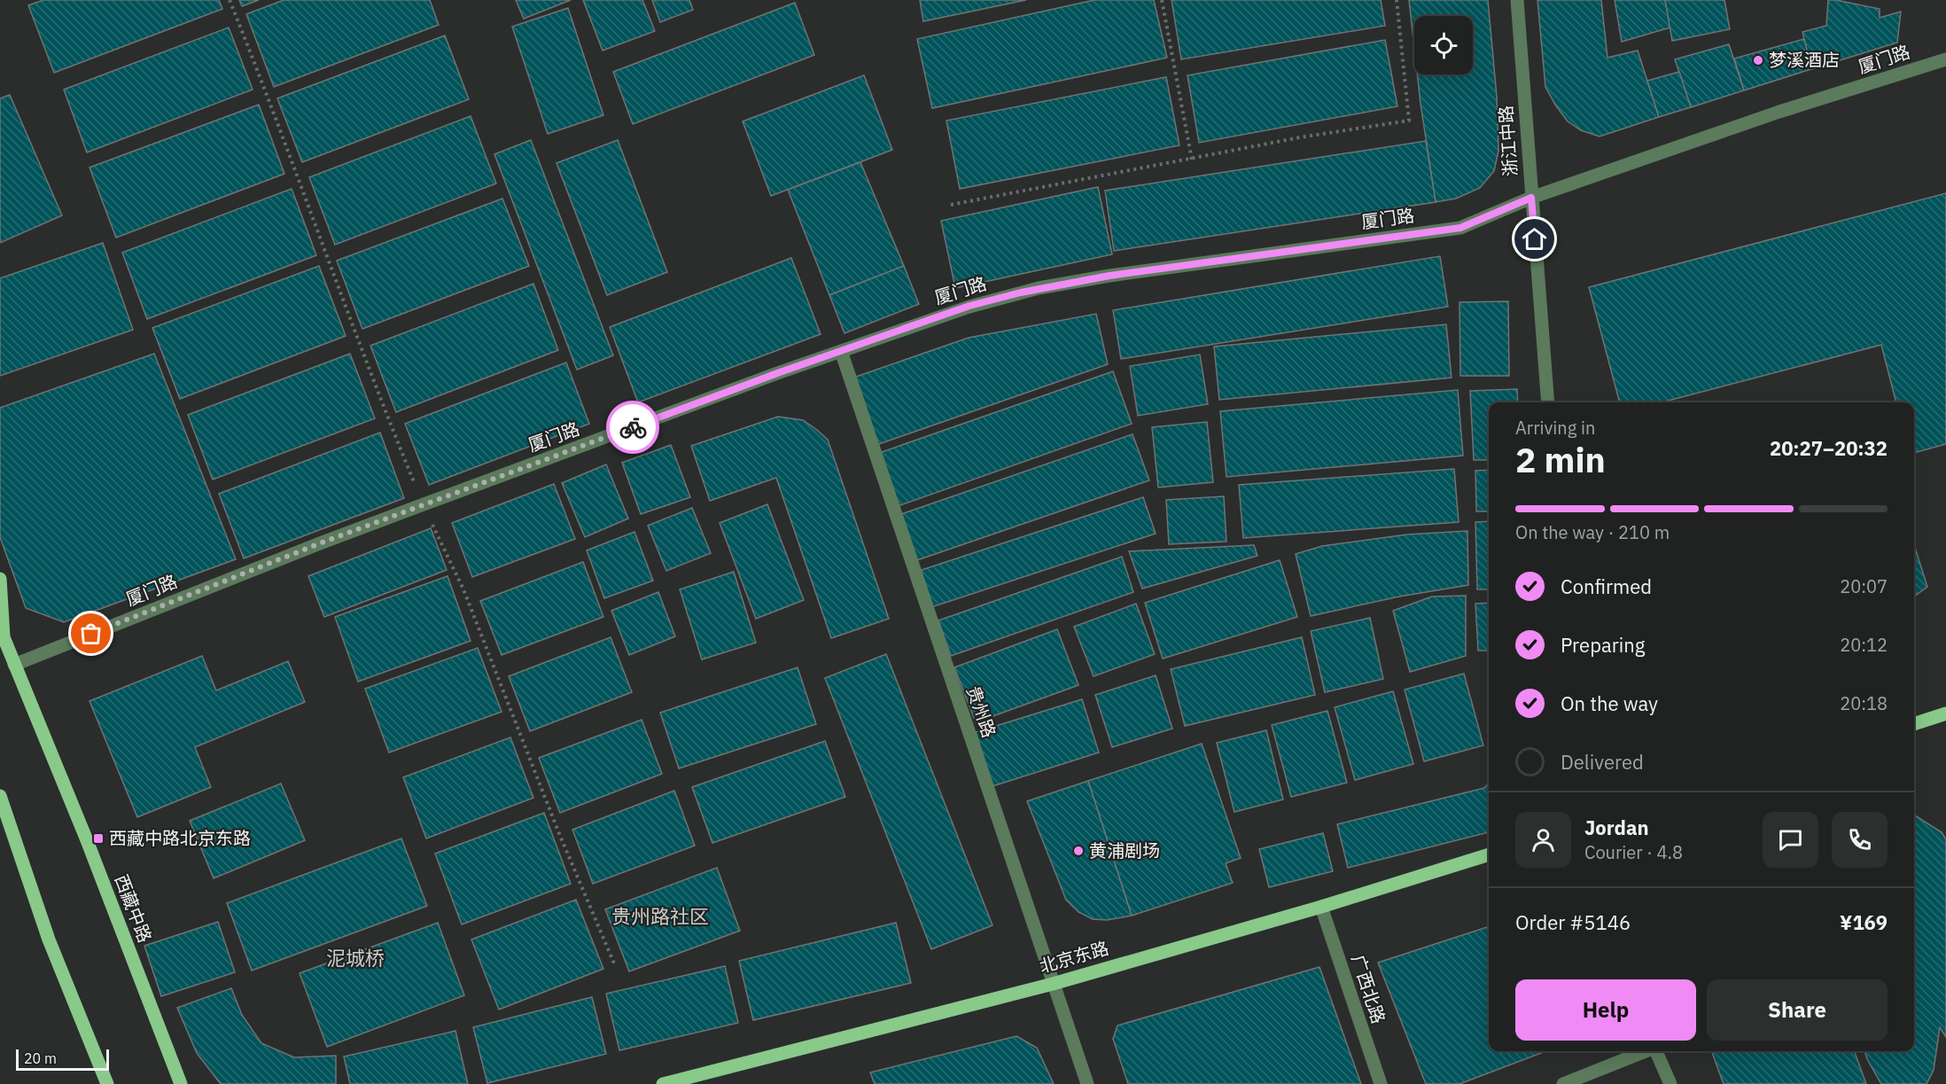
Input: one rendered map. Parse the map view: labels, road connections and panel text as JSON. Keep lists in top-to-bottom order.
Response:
{
  "streets": {
    "main road": ["西藏中路", "北京东路"],
    "street": [
      "厦门路",
      "浙江中路",
      "贵州路",
      "广西北路"
    ]
  },
  "crossings": [
    ["厦门路", "浙江中路"],
    ["厦门路", "贵州路"],
    ["厦门路", "西藏中路"],
    ["贵州路", "北京东路"],
    ["北京东路", "广西北路"]
  ],
  "districts": ["贵州路社区", "泥城桥"],
  "places": {
    "other": ["梦溪酒店", "黄浦剧场"],
    "transit": ["西藏中路北京东路"]
  },
  "scale_bar": "20 m",
  "page": {
    "heading": ["2 min", "Arriving in", "20:27–20:32"],
    "panel": [
      "Jordan",
      "Courier · 4.8",
      "Order #5146",
      "¥169"
    ],
    "bar": "On the way · 210 m",
    "list": [
      ["Confirmed", "20:07"],
      ["Preparing", "20:12"],
      ["On the way", "20:18"],
      "Delivered"
    ],
    "buttons": ["Help", "Share"],
    "scale": "20 m"
  }
}
